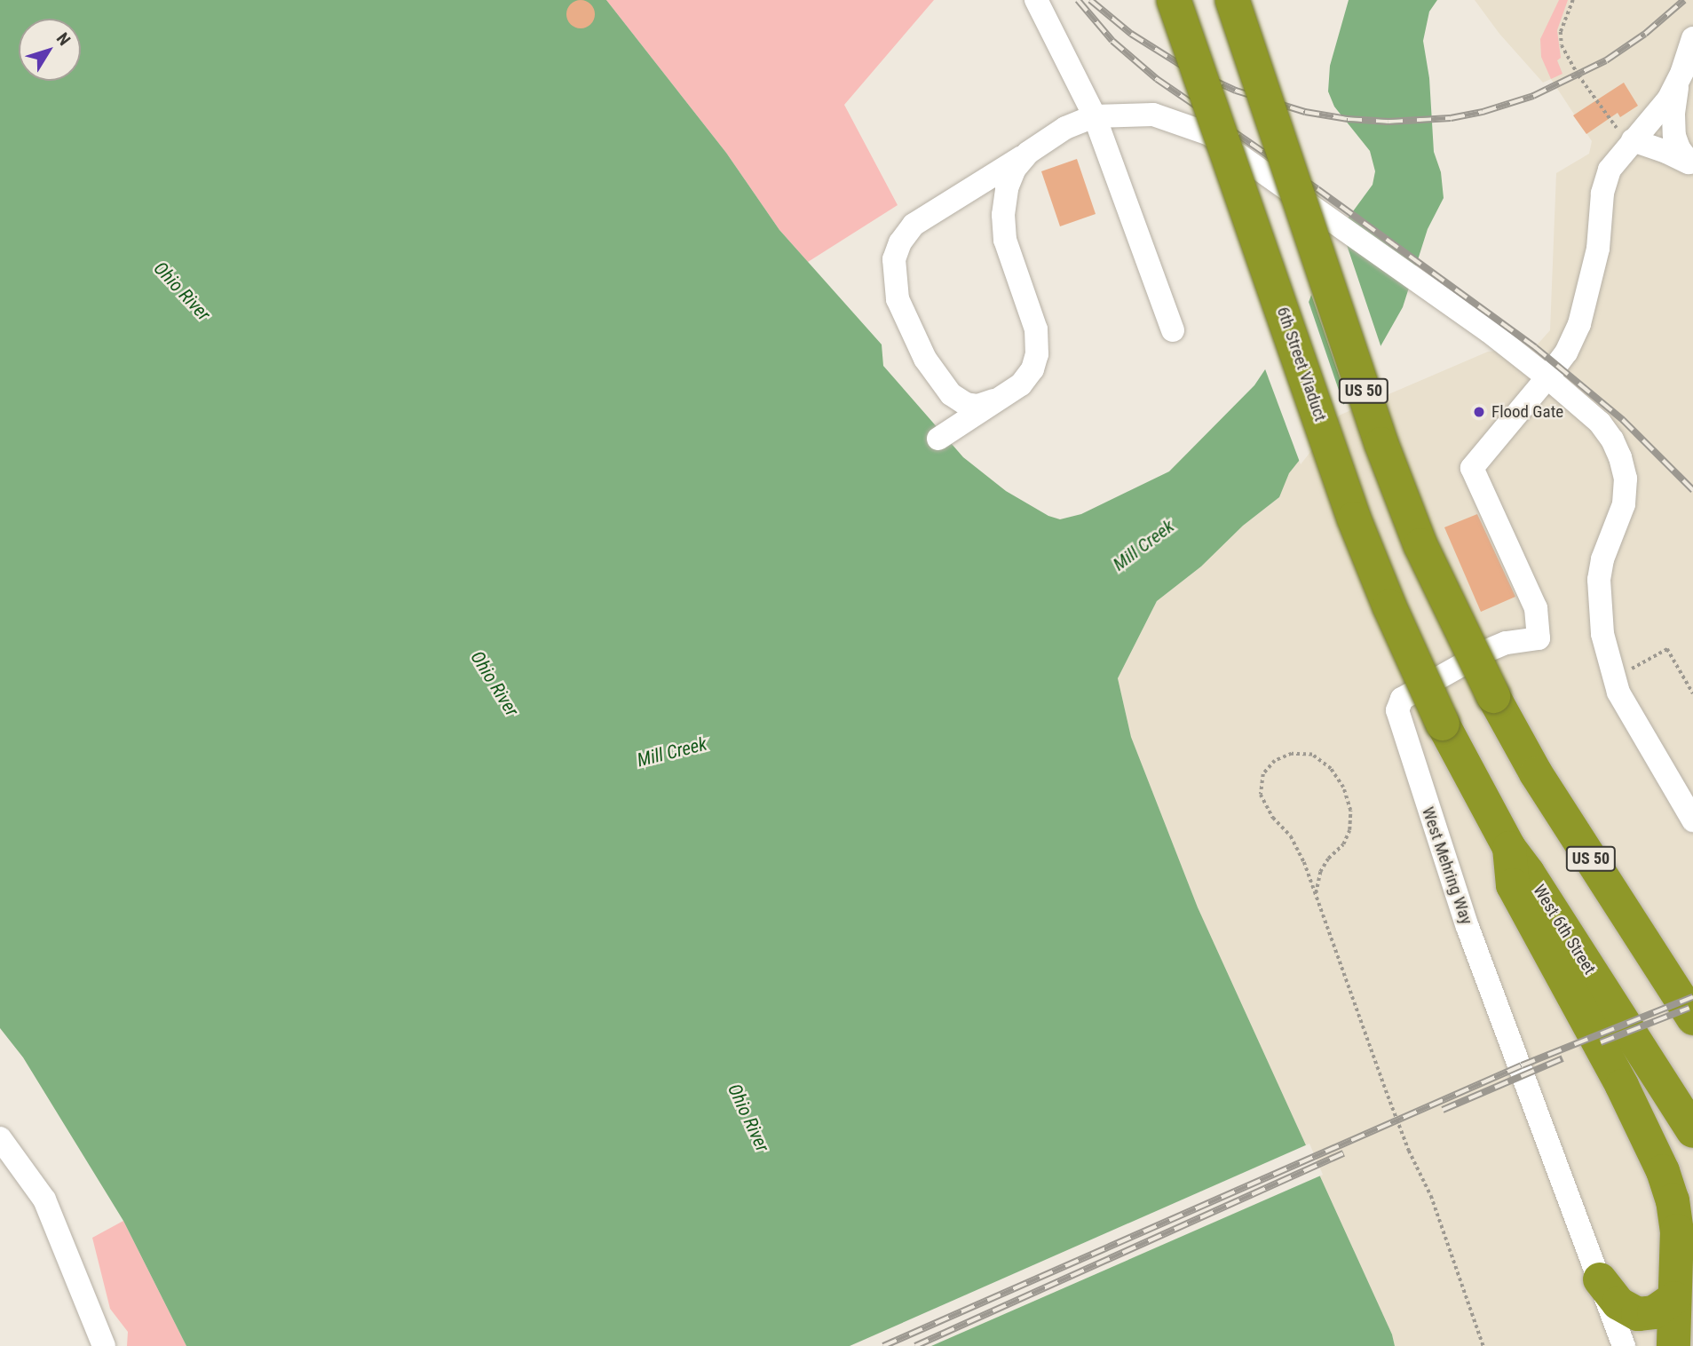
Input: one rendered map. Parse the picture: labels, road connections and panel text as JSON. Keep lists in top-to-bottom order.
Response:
{
  "streets": {
    "highway": ["6th Street Viaduct", "US 50", "West 6th Street"],
    "lane": ["West Mehring Way"]
  },
  "crossings": [
    ["6th Street Viaduct", "West 6th Street"]
  ],
  "water": ["Ohio River", "Mill Creek"],
  "places": ["Flood Gate"],
  "north": "top right"
}
